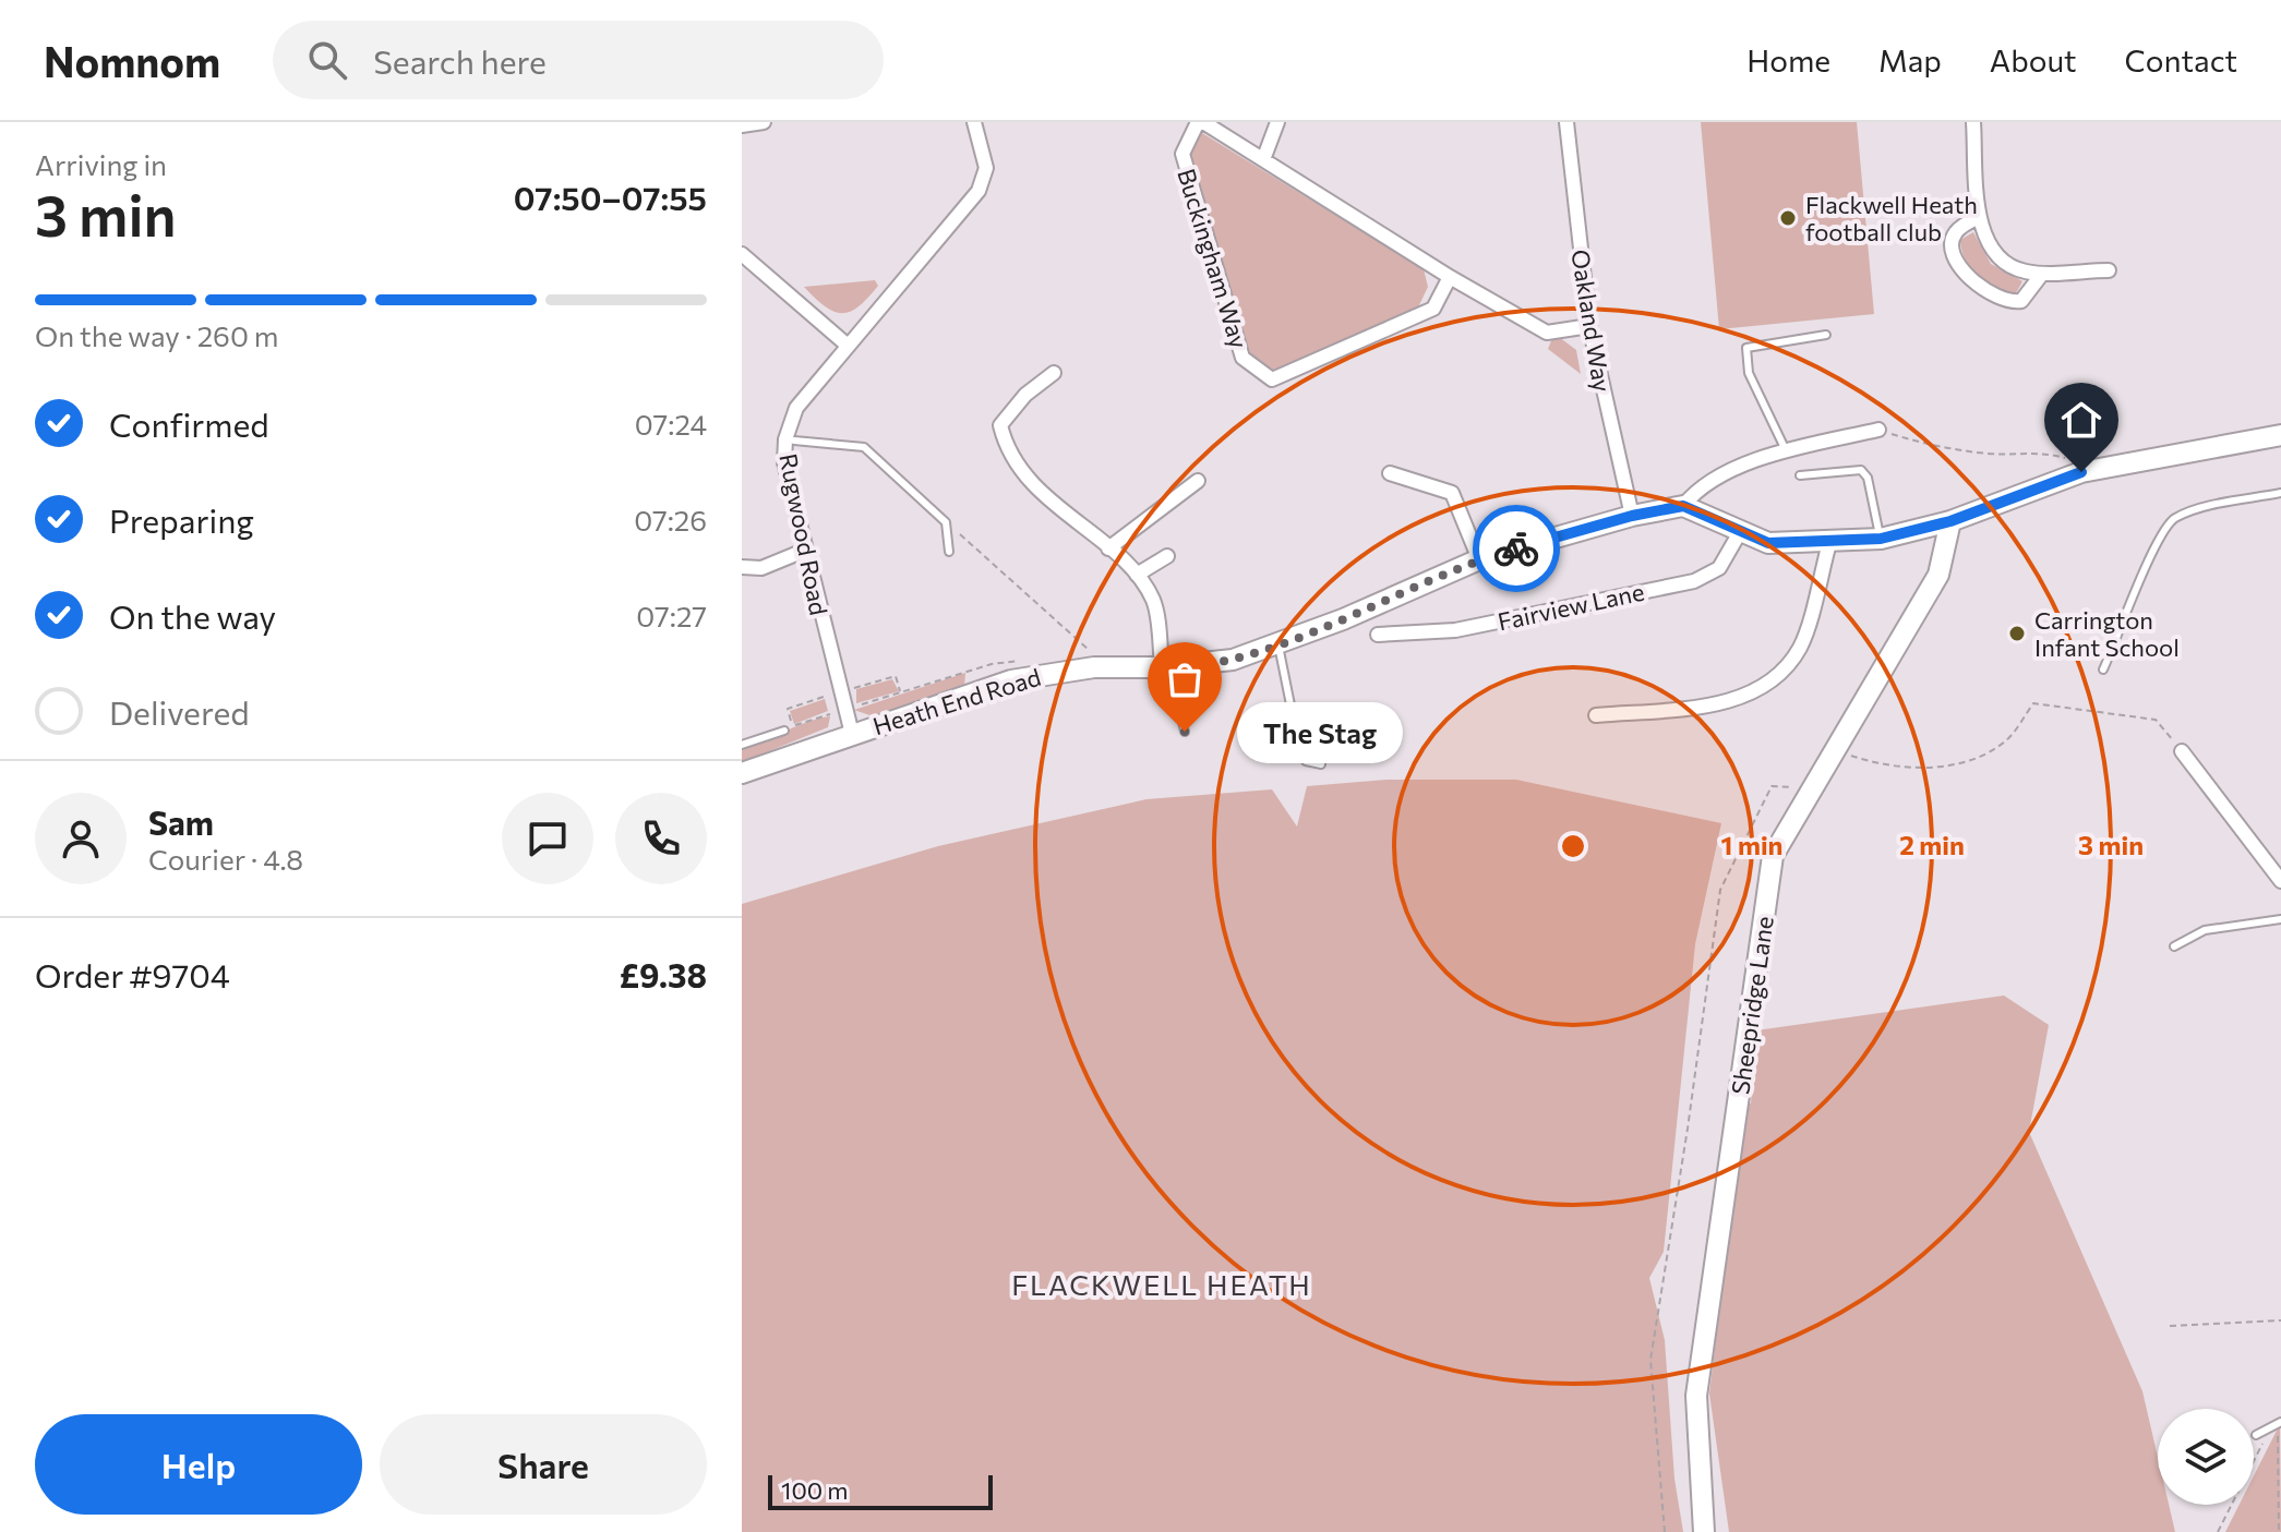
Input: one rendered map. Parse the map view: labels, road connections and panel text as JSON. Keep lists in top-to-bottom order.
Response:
{
  "streets": {
    "street": [
      "Buckingham Way",
      "Oakland Way",
      "Rugwood Road",
      "Fairview Lane",
      "Heath End Road",
      "Sheepridge Lane"
    ]
  },
  "crossings": [
    ["Buckingham Way", "Oakland Way"],
    ["Oakland Way", "Heath End Road"],
    ["Rugwood Road", "Heath End Road"]
  ],
  "districts": ["FLACKWELL HEATH"],
  "places": ["Flackwell Heath football club", "Carrington Infant School", "The Stag"],
  "scale_bar": "100 m",
  "page": {
    "header": "Nomnom",
    "search": "Search here",
    "nav": [
      "Home",
      "Map",
      "About",
      "Contact"
    ],
    "heading": ["3 min", "Arriving in", "07:50–07:55"],
    "panel": [
      "Sam",
      "Courier · 4.8",
      "Order #9704",
      "£9.38"
    ],
    "bar": "On the way · 260 m",
    "list": [
      ["Confirmed", "07:24"],
      ["Preparing", "07:26"],
      ["On the way", "07:27"],
      "Delivered"
    ],
    "bubble": "The Stag",
    "buttons": ["Help", "Share"],
    "scale": "100 m"
  },
  "rings": ["1 min", "2 min", "3 min"]
}
